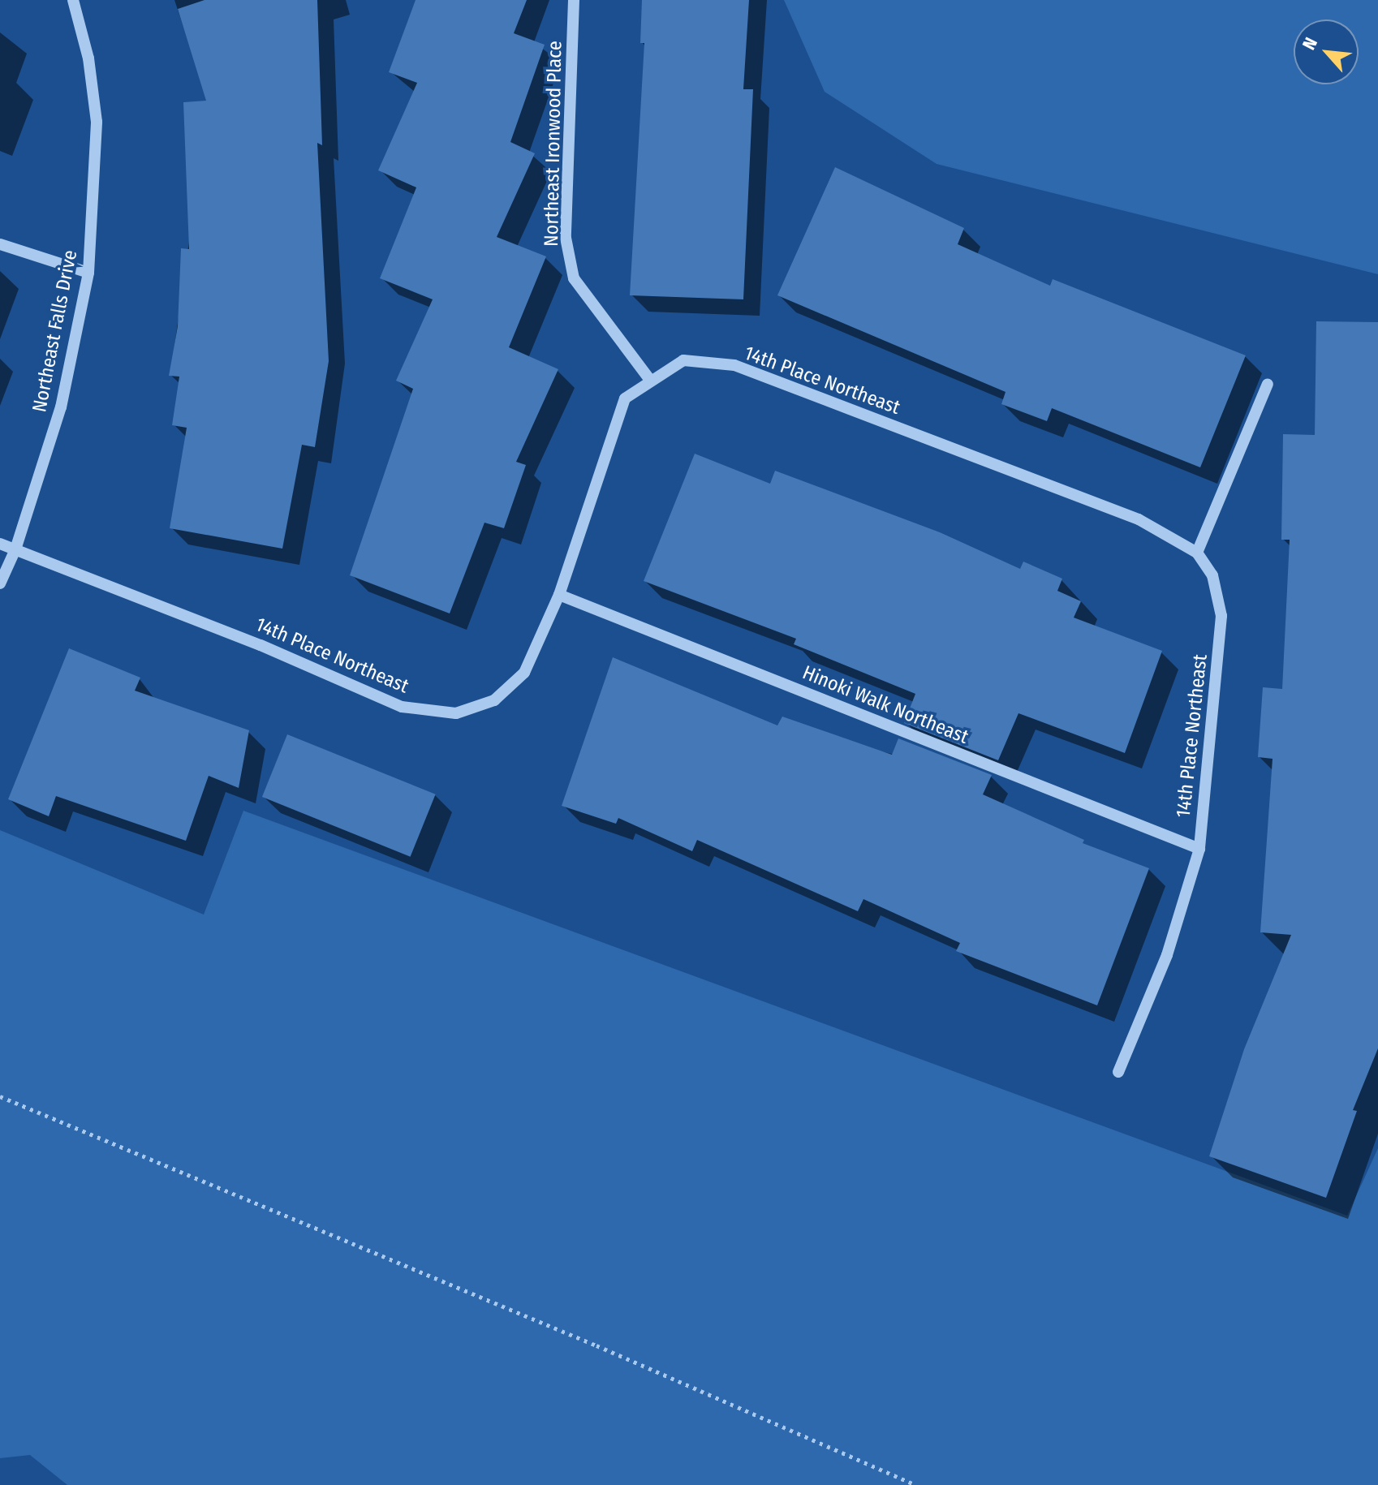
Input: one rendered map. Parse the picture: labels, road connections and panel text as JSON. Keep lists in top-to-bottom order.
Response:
{
  "streets": {
    "street": [
      "Northeast Ironwood Place",
      "Northeast Falls Drive",
      "14th Place Northeast",
      "Hinoki Walk Northeast"
    ]
  },
  "crossings": [
    ["Northeast Ironwood Place", "14th Place Northeast"],
    ["Northeast Falls Drive", "14th Place Northeast"],
    ["14th Place Northeast", "Hinoki Walk Northeast"]
  ],
  "north": "top left"
}
